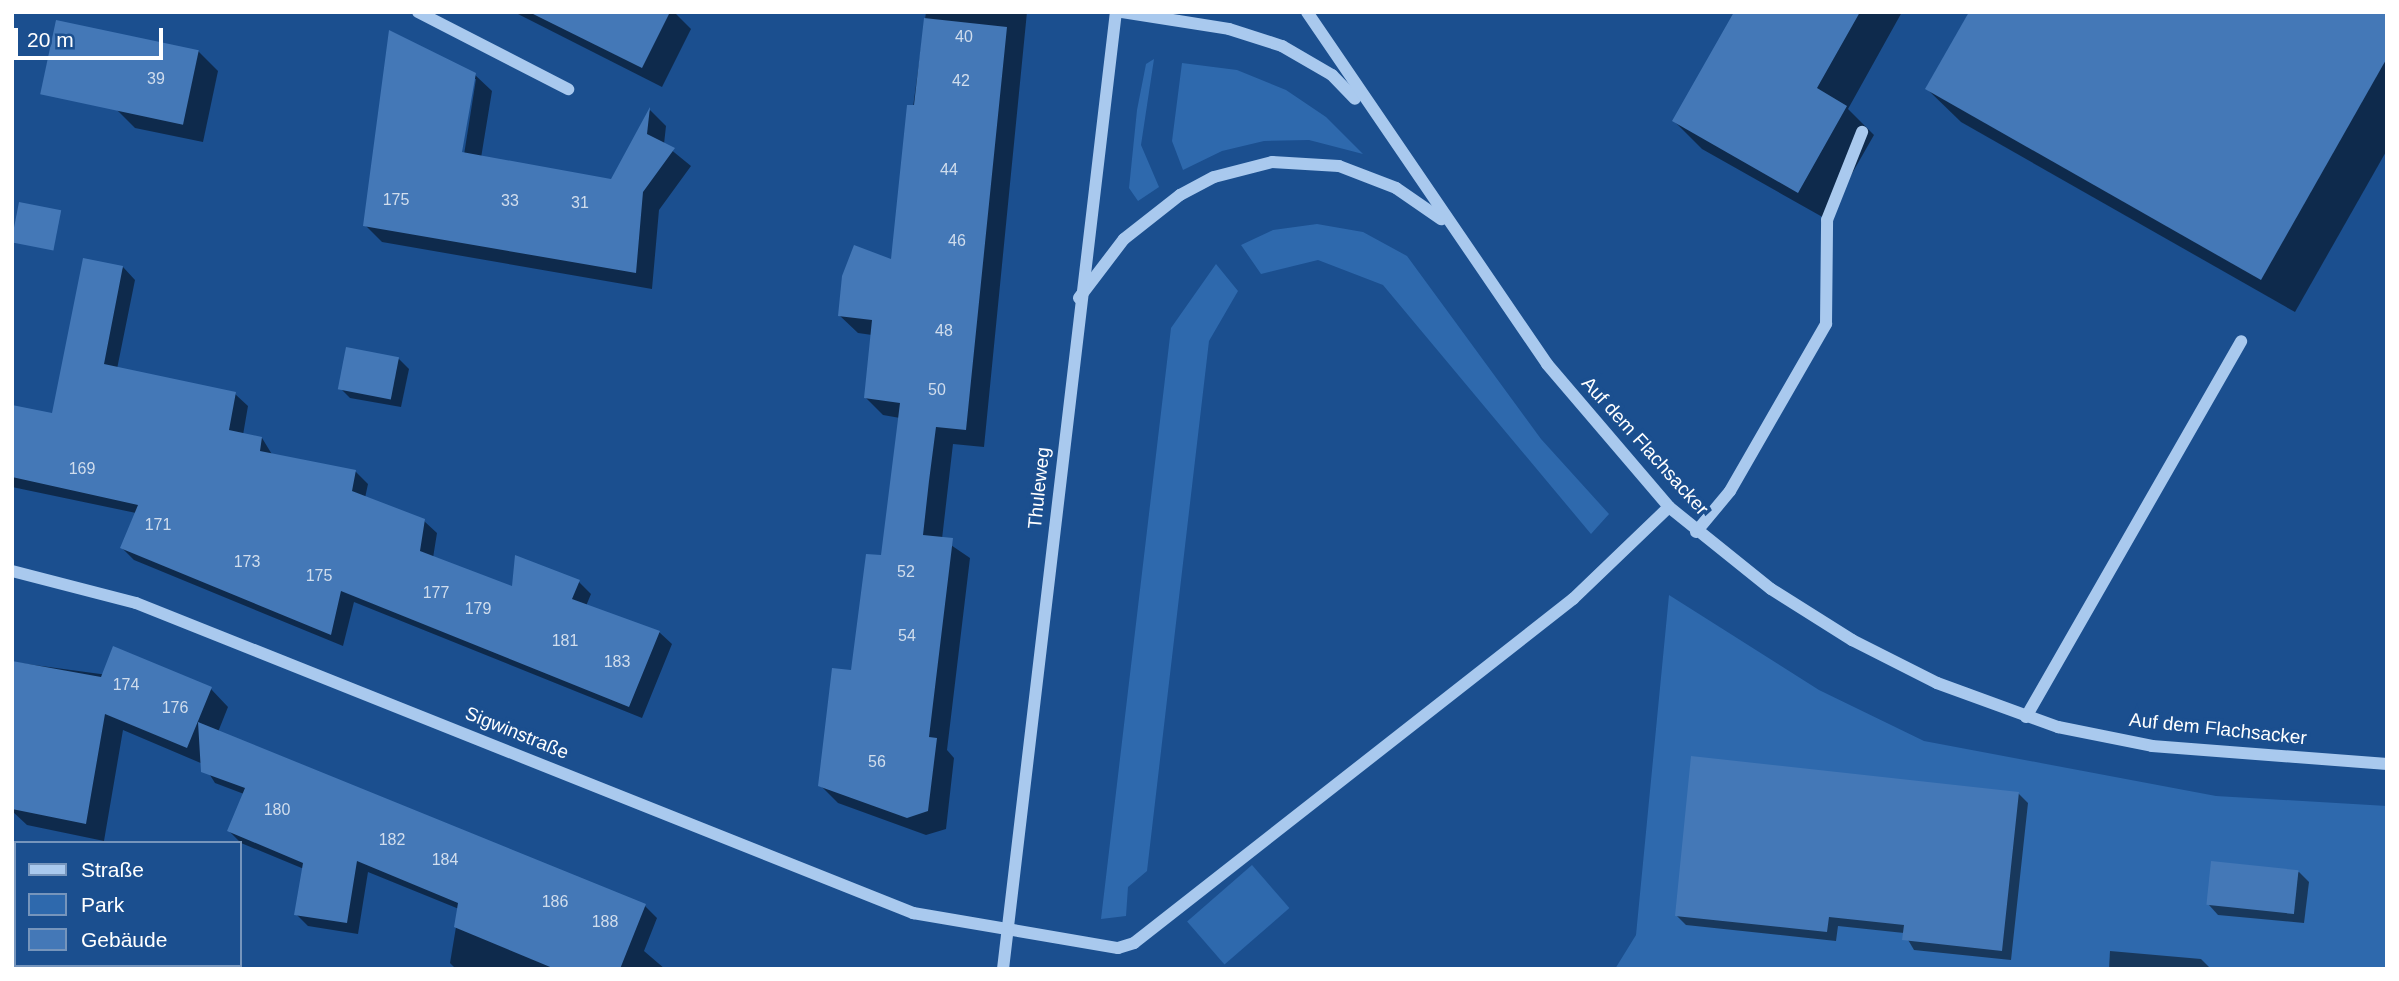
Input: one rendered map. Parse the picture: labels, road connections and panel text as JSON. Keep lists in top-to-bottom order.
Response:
{
  "streets": {
    "street": ["Auf dem Flachsacker", "Thuleweg", "Sigwinstraße"]
  },
  "crossings": [
    ["Auf dem Flachsacker", "Thuleweg"],
    ["Auf dem Flachsacker", "Sigwinstraße"],
    ["Thuleweg", "Sigwinstraße"]
  ],
  "house_numbers": [
    "40",
    "39",
    "42",
    "44",
    "175",
    "33",
    "31",
    "46",
    "48",
    "50",
    "169",
    "171",
    "173",
    "52",
    "175",
    "177",
    "179",
    "54",
    "181",
    "183",
    "174",
    "176",
    "56",
    "180",
    "182",
    "184",
    "186",
    "188"
  ],
  "legend": ["Straße", "Park", "Gebäude"],
  "scale_bar": "20 m"
}
